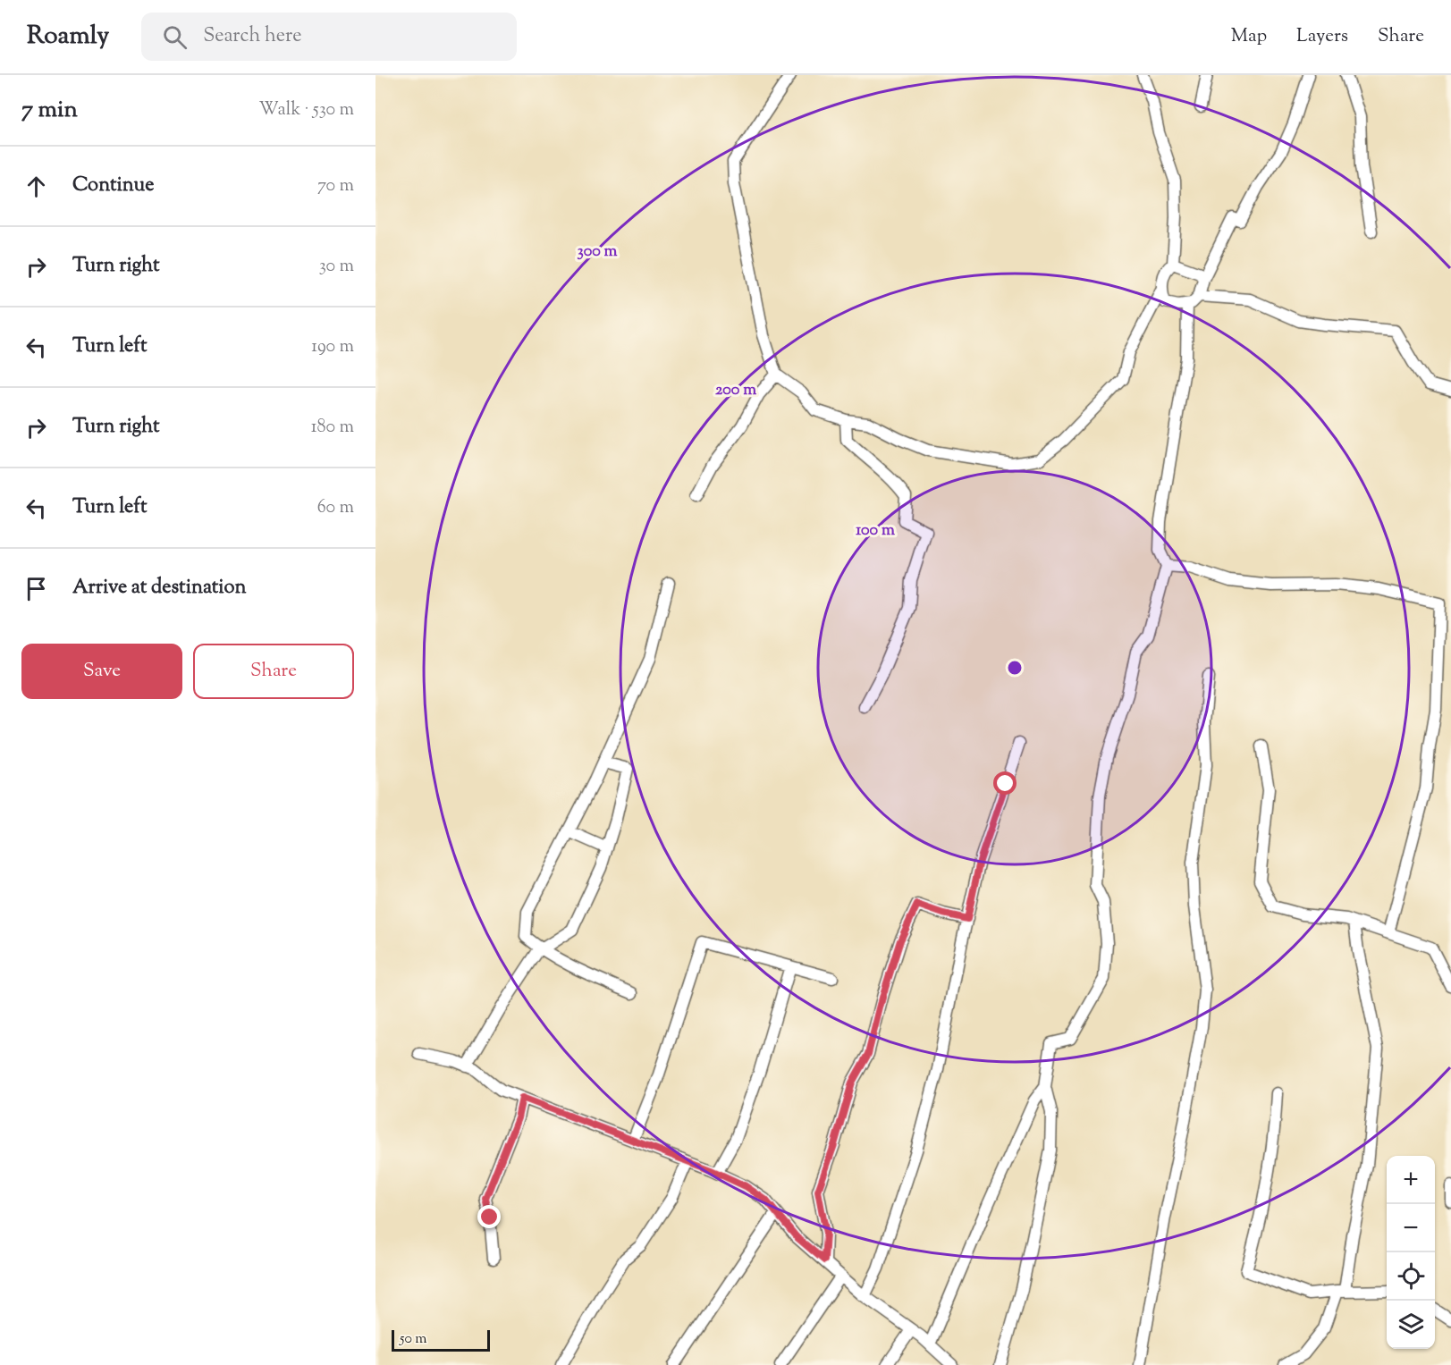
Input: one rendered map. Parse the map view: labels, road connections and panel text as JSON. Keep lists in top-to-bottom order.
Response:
{
  "scale_bar": "50 m",
  "page": {
    "header": "Roamly",
    "search": "Search here",
    "nav": ["Map", "Layers", "Share"],
    "heading": ["7 min", "Walk · 530 m"],
    "list": [
      ["Continue", "70 m"],
      ["Turn right", "30 m"],
      ["Turn left", "190 m"],
      ["Turn right", "180 m"],
      ["Turn left", "60 m"],
      "Arrive at destination"
    ],
    "buttons": ["Save", "Share"],
    "map_buttons": ["+", "−"],
    "scale": "50 m"
  },
  "rings": ["300 m", "200 m", "100 m"]
}
